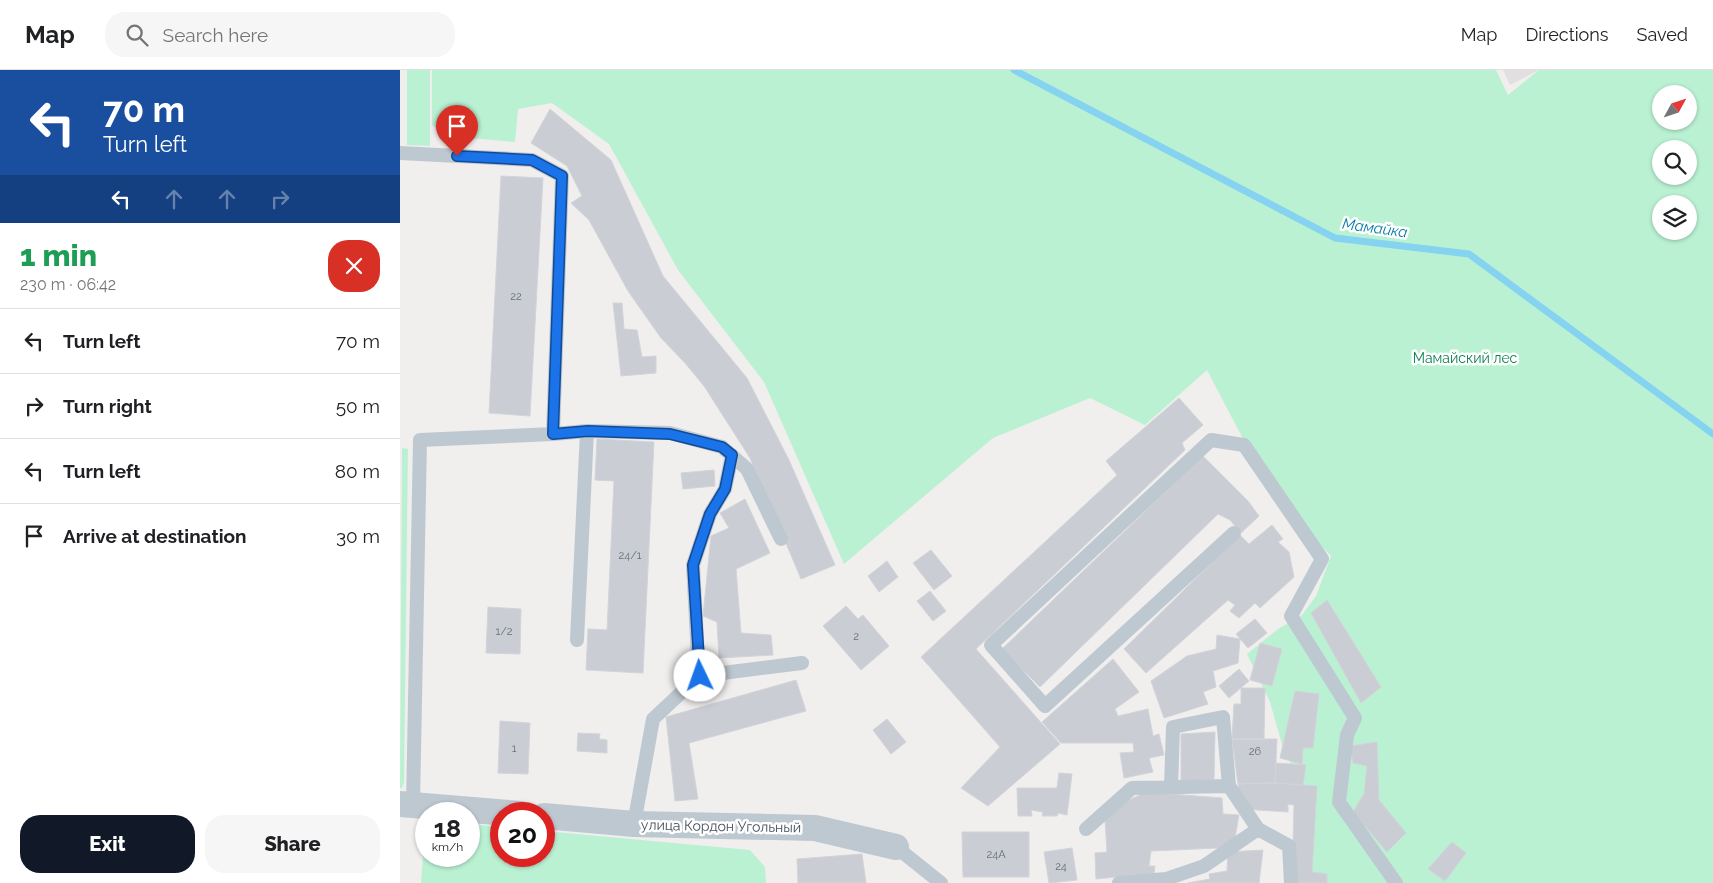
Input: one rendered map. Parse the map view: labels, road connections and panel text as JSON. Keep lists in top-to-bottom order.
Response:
{
  "streets": {
    "street": ["улица Кордон Угольный"]
  },
  "water": ["Мамайка"],
  "parks": ["Мамайский лес"],
  "house_numbers": [
    "22",
    "24/1",
    "1/2",
    "2",
    "1",
    "26",
    "24А",
    "24"
  ],
  "north": "top right",
  "page": {
    "header": "Map",
    "search": "Search here",
    "nav": ["Map", "Directions", "Saved"],
    "turn": ["70 m", "Turn left"],
    "heading": ["1 min", "230 m · 06:42"],
    "list": [
      {
        "name": "Turn left",
        "value": "70 m"
      },
      {
        "name": "Turn right",
        "value": "50 m"
      },
      {
        "name": "Turn left",
        "value": "80 m"
      },
      {
        "name": "Arrive at destination",
        "value": "30 m"
      }
    ],
    "speed": "18 km/h",
    "limit": "20",
    "buttons": ["Exit", "Share"]
  }
}
